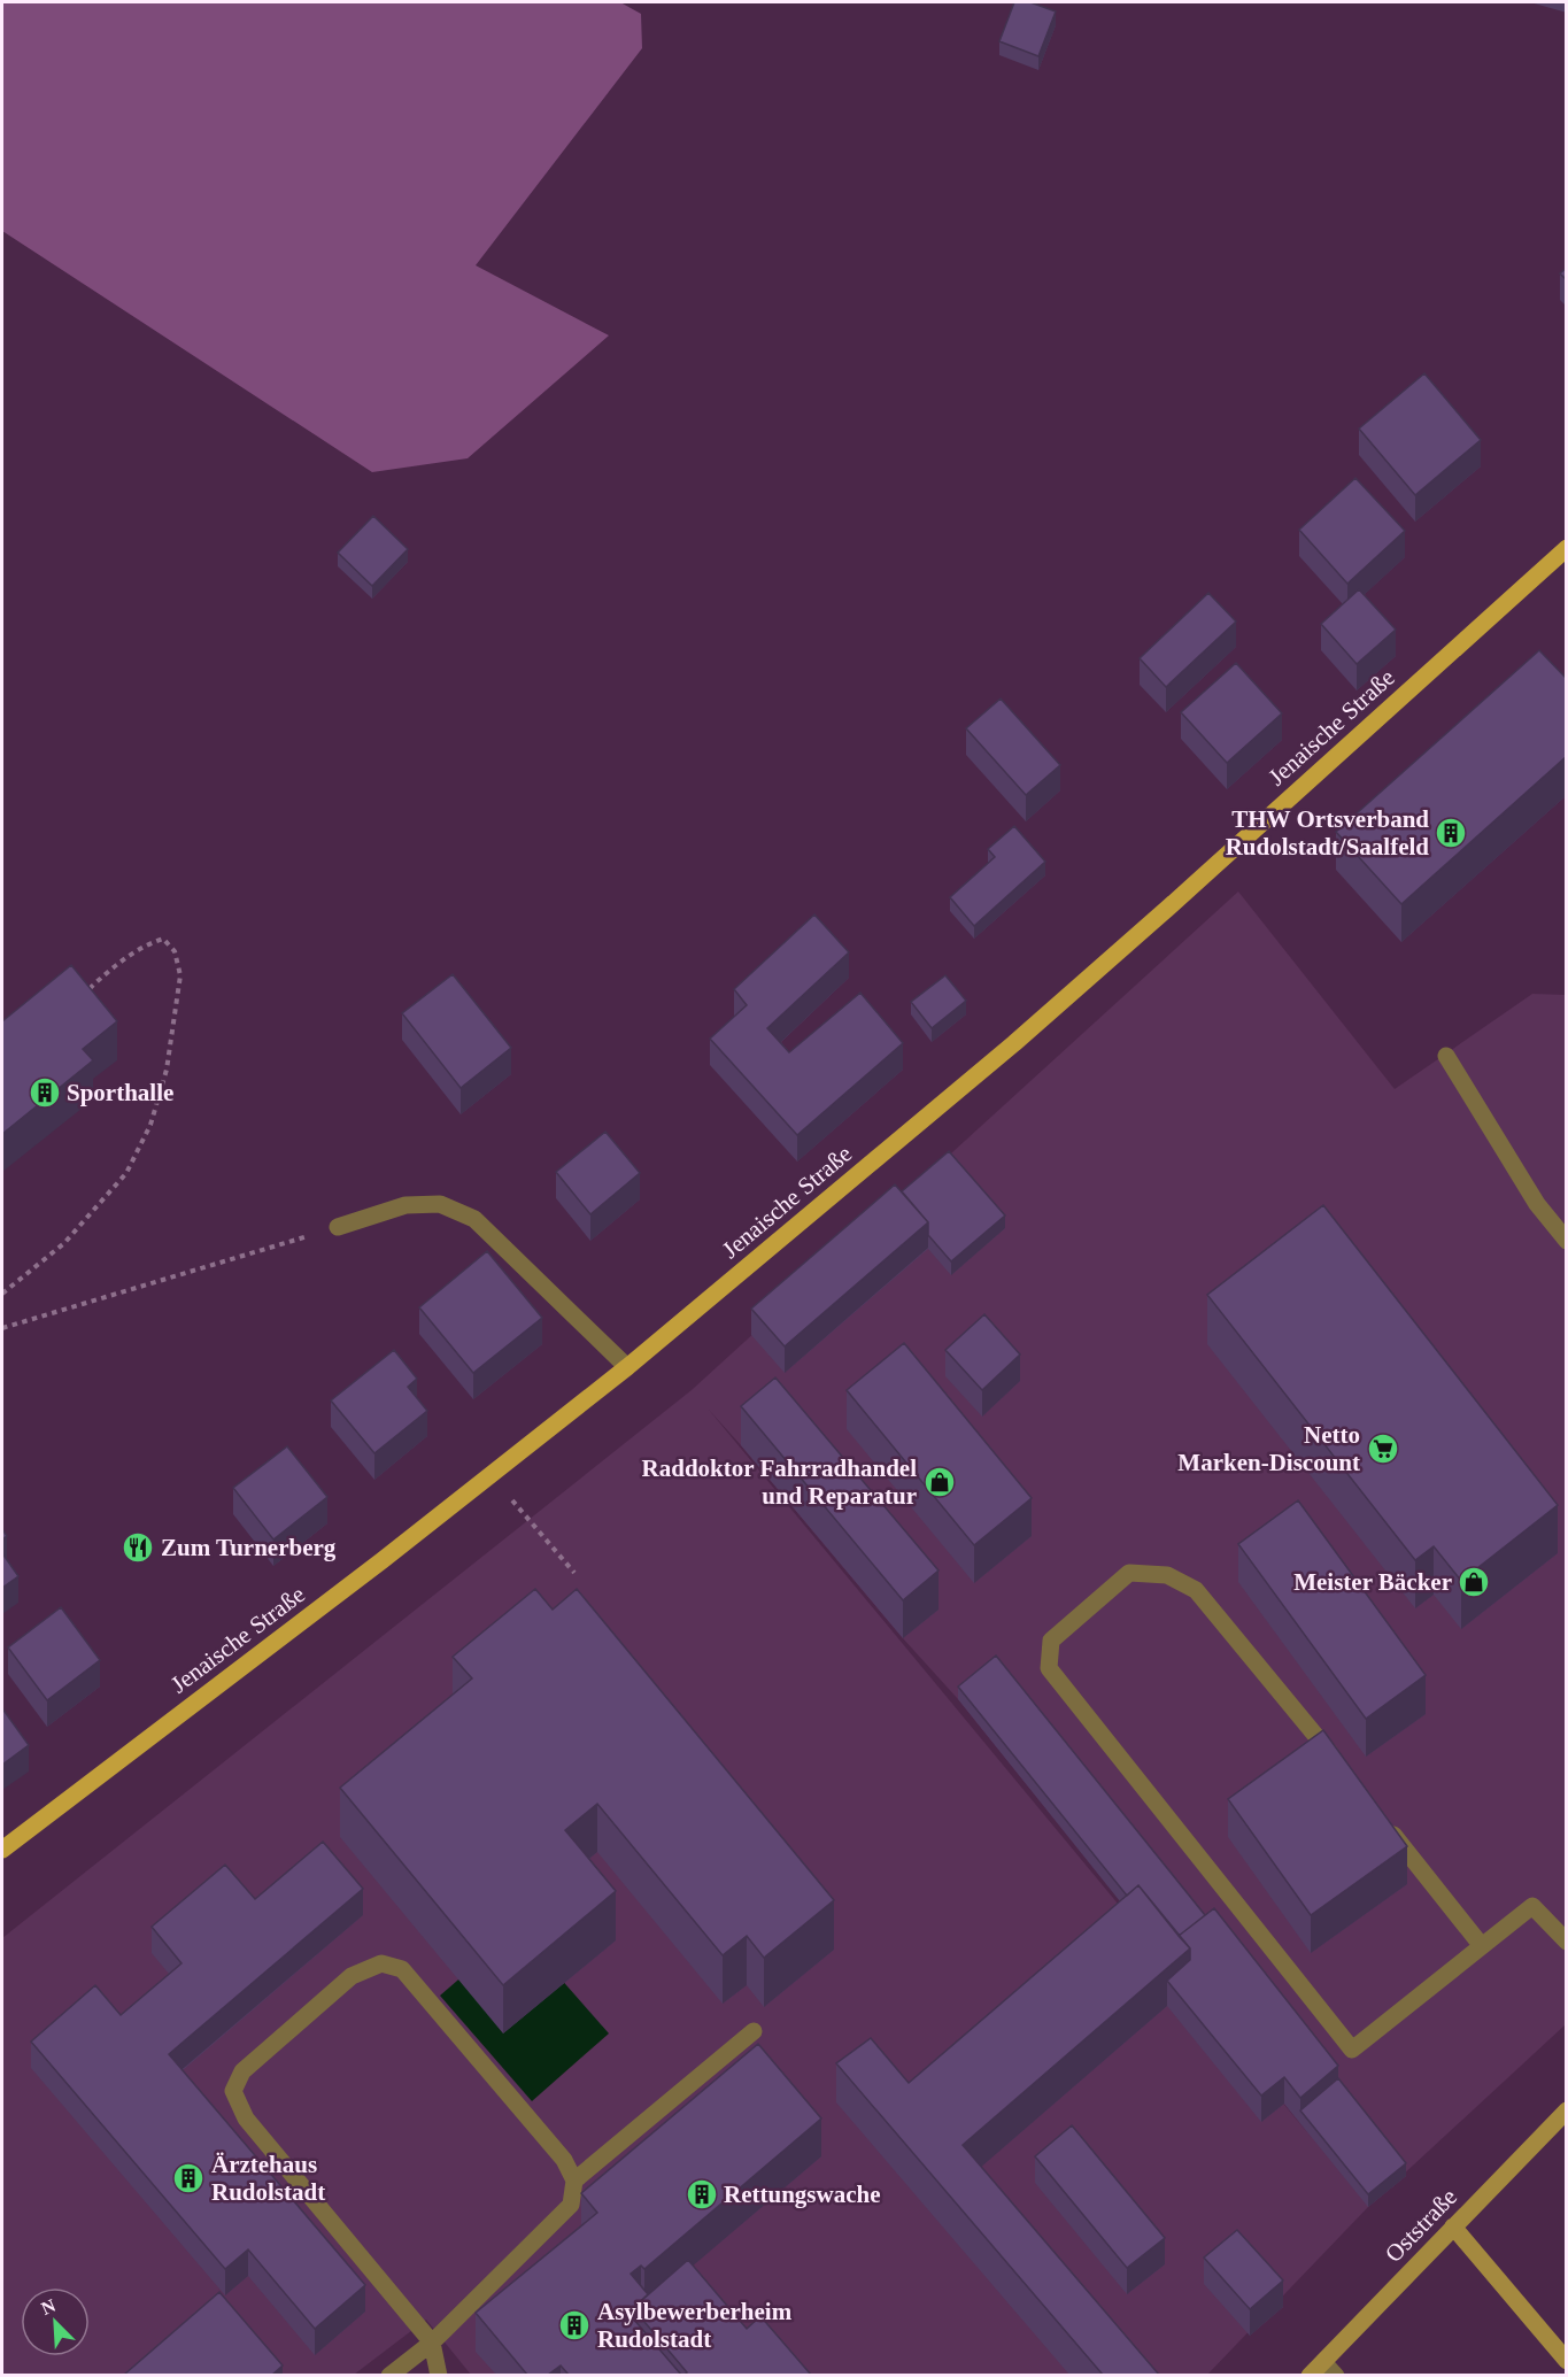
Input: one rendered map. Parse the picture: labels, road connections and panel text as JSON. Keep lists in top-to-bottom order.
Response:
{
  "streets": {
    "main road": ["Jenaische Straße", "Oststraße"]
  },
  "places": {
    "building": [
      "THW Ortsverband Rudolstadt/Saalfeld",
      "Sporthalle",
      "Ärztehaus Rudolstadt",
      "Rettungswache",
      "Asylbewerberheim Rudolstadt"
    ],
    "supermarket": ["Netto Marken-Discount"],
    "shop": ["Raddoktor Fahrradhandel und Reparatur", "Meister Bäcker"],
    "restaurant": ["Zum Turnerberg"]
  },
  "north": "top left"
}
